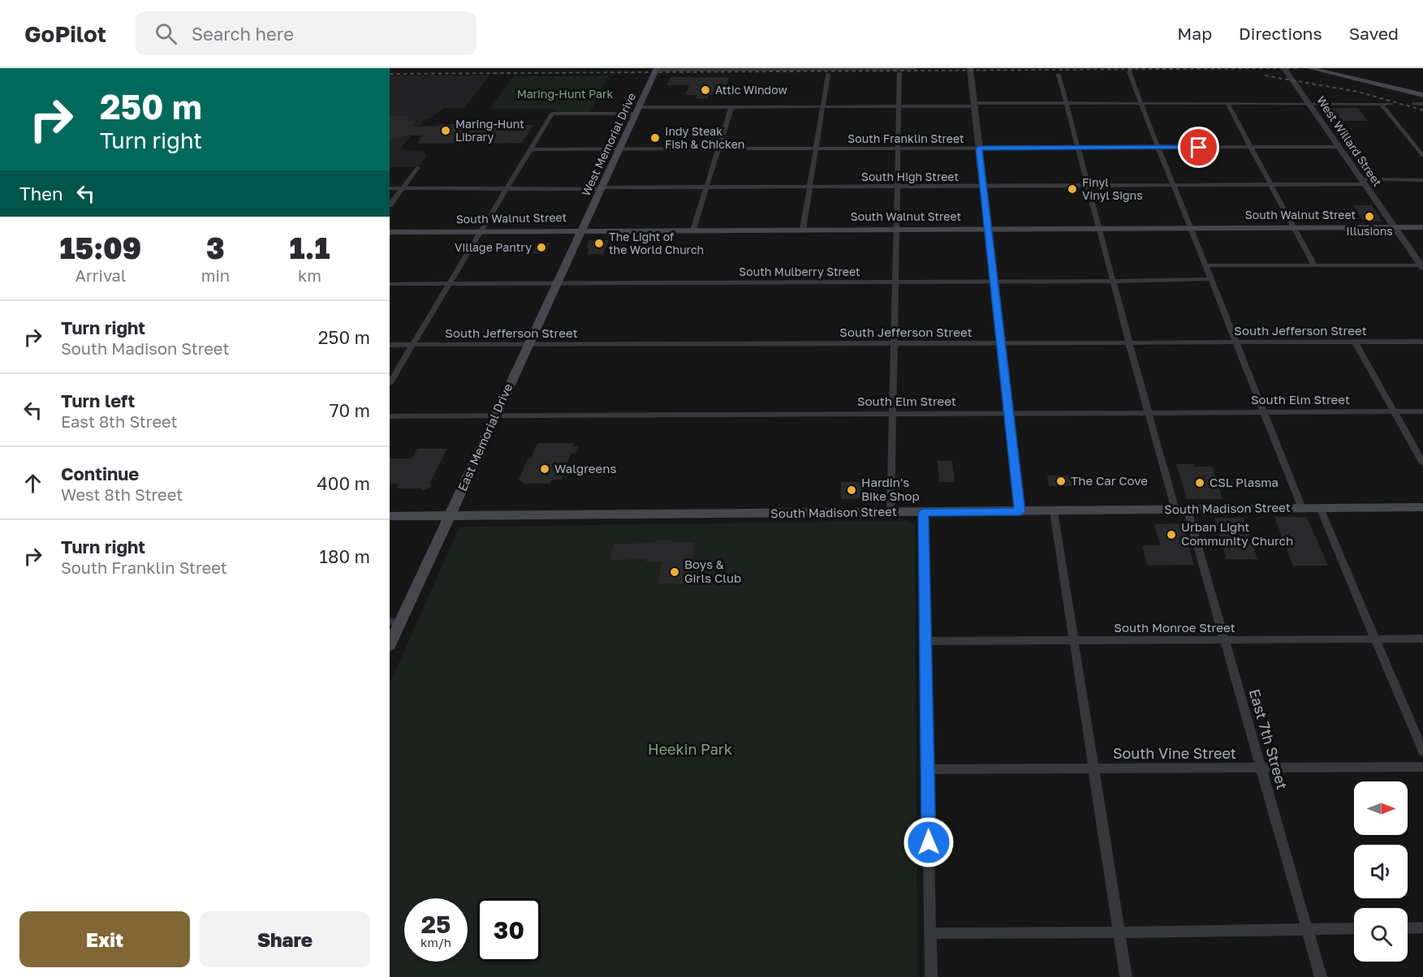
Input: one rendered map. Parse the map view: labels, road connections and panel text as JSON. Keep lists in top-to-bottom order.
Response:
{
  "streets": {
    "main road": [
      "West Memorial Drive",
      "South Walnut Street",
      "East Memorial Drive",
      "South Madison Street"
    ],
    "street": [
      "South Franklin Street",
      "West Willard Street",
      "South High Street",
      "South Mulberry Street",
      "South Jefferson Street",
      "South Elm Street",
      "South Monroe Street",
      "East 7th Street",
      "South Vine Street"
    ]
  },
  "crossings": [
    ["South Franklin Street", "West Willard Street"],
    ["South Franklin Street", "West Memorial Drive"],
    ["South Franklin Street", "East 7th Street"],
    ["West Willard Street", "South High Street"],
    ["West Willard Street", "South Walnut Street"],
    ["West Memorial Drive", "South High Street"],
    ["West Memorial Drive", "South Walnut Street"],
    ["West Memorial Drive", "East Memorial Drive"],
    ["South High Street", "East 7th Street"],
    ["South Walnut Street", "East Memorial Drive"],
    ["South Walnut Street", "East 7th Street"],
    ["South Mulberry Street", "East Memorial Drive"],
    ["South Mulberry Street", "East 7th Street"],
    ["South Jefferson Street", "East Memorial Drive"],
    ["South Jefferson Street", "East 7th Street"],
    ["South Elm Street", "East Memorial Drive"],
    ["South Elm Street", "East 7th Street"],
    ["East Memorial Drive", "South Madison Street"],
    ["South Madison Street", "East 7th Street"],
    ["South Monroe Street", "East 7th Street"],
    ["East 7th Street", "South Vine Street"]
  ],
  "parks": ["Maring-Hunt Park", "Heekin Park"],
  "places": [
    "Attic Window",
    "Maring-Hunt Library",
    "Indy Steak Fish & Chicken",
    "Finyl Vinyl Signs",
    "Illusions",
    "The Light of the World Church",
    "Village Pantry",
    "Walgreens",
    "The Car Cove",
    "CSL Plasma",
    "Hardin's Bike Shop",
    "Urban Light Community Church",
    "Boys & Girls Club"
  ],
  "north": "right",
  "page": {
    "header": "GoPilot",
    "search": "Search here",
    "nav": ["Map", "Directions", "Saved"],
    "turn": ["250 m", "Turn right"],
    "then": "Then",
    "eta": [
      "15:09",
      "Arrival",
      "3",
      "min",
      "1.1",
      "km"
    ],
    "list": [
      {
        "name": "Turn right",
        "note": "South Madison Street",
        "value": "250 m"
      },
      {
        "name": "Turn left",
        "note": "East 8th Street",
        "value": "70 m"
      },
      {
        "name": "Continue",
        "note": "West 8th Street",
        "value": "400 m"
      },
      {
        "name": "Turn right",
        "note": "South Franklin Street",
        "value": "180 m"
      }
    ],
    "speed": "25 km/h",
    "limit": "30",
    "buttons": ["Exit", "Share"]
  }
}
